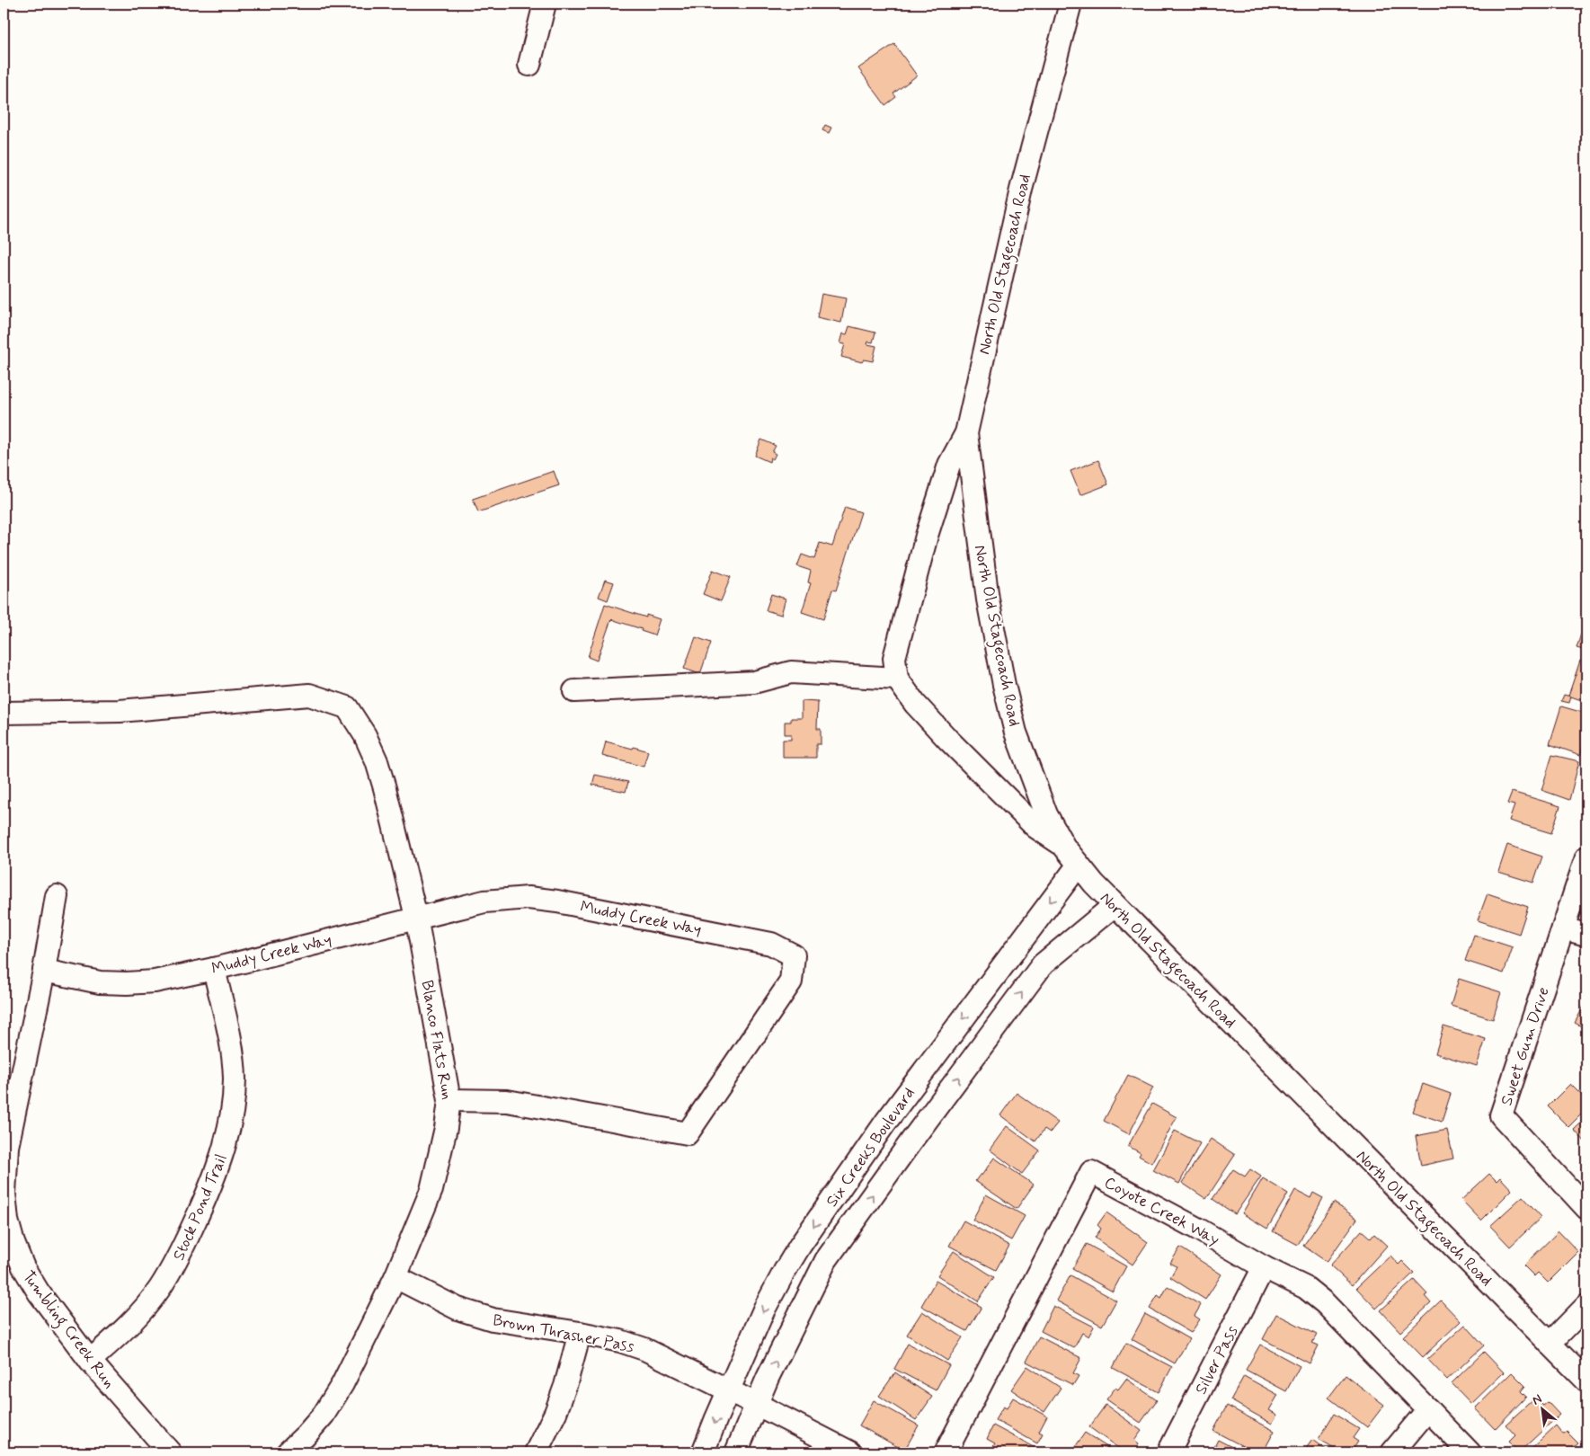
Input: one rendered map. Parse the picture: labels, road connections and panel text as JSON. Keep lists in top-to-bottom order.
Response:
{
  "streets": {
    "street": [
      "North Old Stagecoach Road",
      "Muddy Creek Way",
      "Blanco Flats Run",
      "Sweet Gum Drive",
      "Six Creeks Boulevard",
      "Stock Pond Trail",
      "Coyote Creek Way",
      "Tumbling Creek Run",
      "Brown Thrasher Pass",
      "Silver Pass"
    ]
  },
  "crossings": [
    ["North Old Stagecoach Road", "Six Creeks Boulevard"],
    ["Muddy Creek Way", "Blanco Flats Run"],
    ["Muddy Creek Way", "Stock Pond Trail"],
    ["Muddy Creek Way", "Tumbling Creek Run"],
    ["Blanco Flats Run", "Brown Thrasher Pass"],
    ["Six Creeks Boulevard", "Brown Thrasher Pass"],
    ["Stock Pond Trail", "Tumbling Creek Run"],
    ["Coyote Creek Way", "Silver Pass"]
  ],
  "north": "top left"
}
